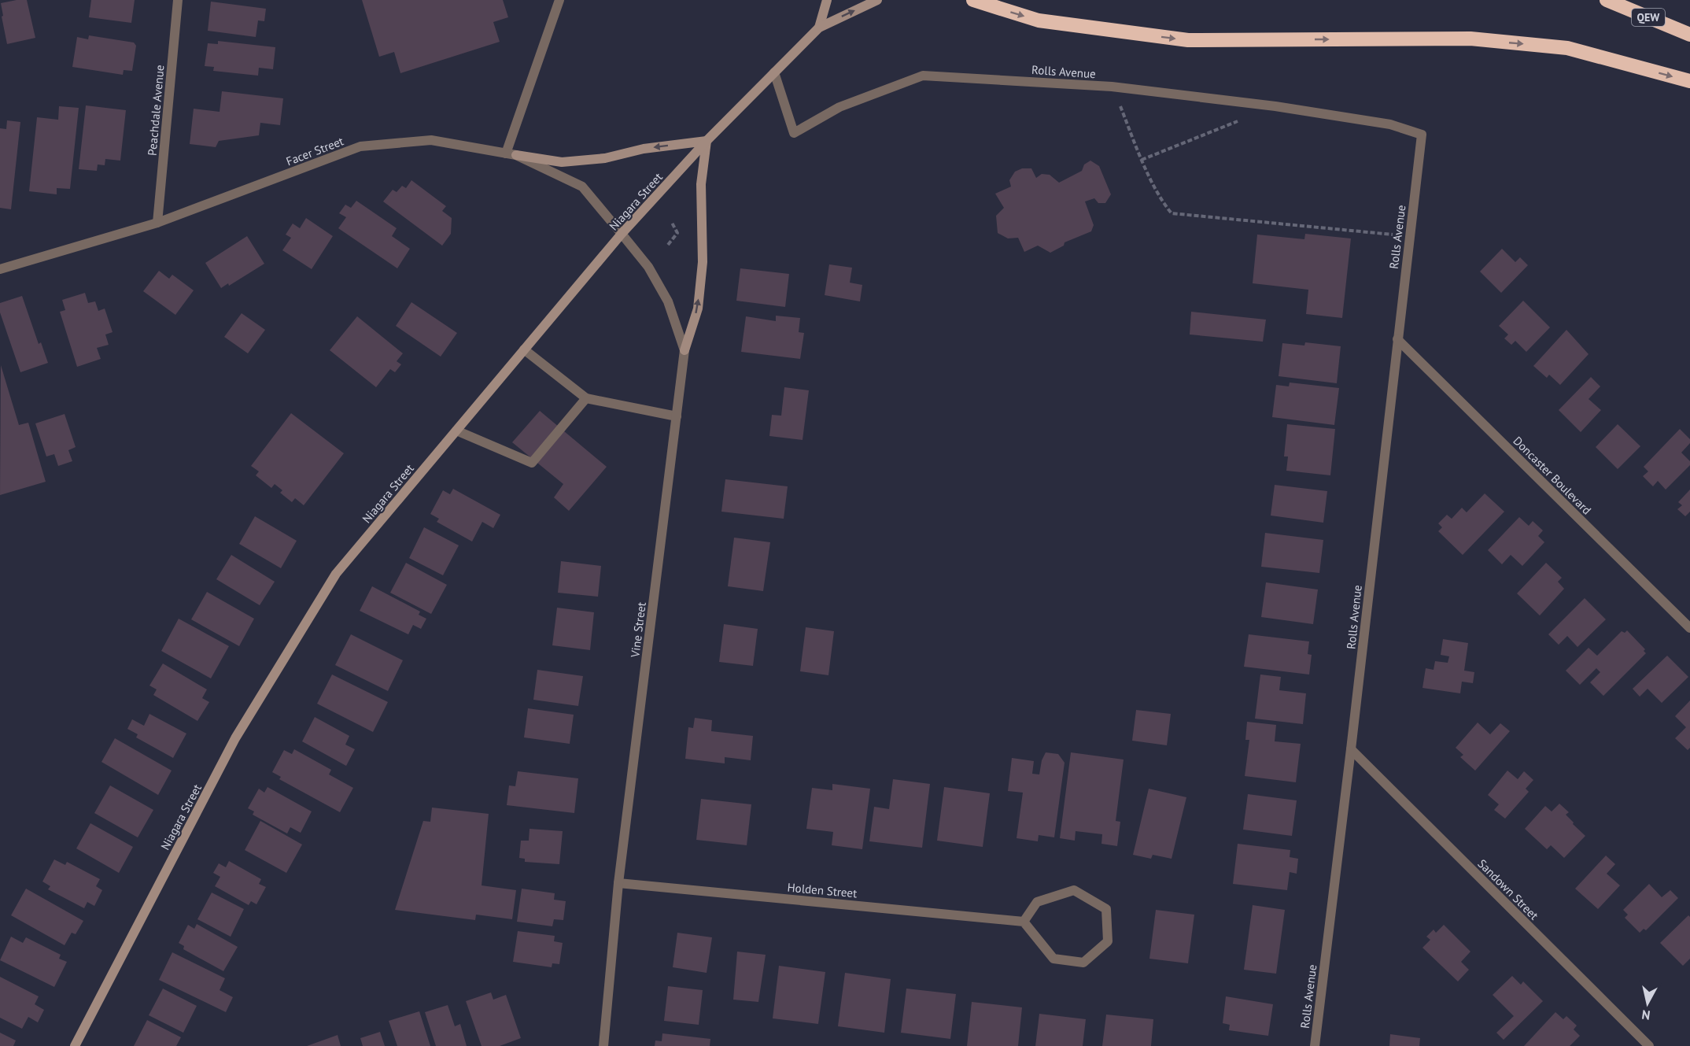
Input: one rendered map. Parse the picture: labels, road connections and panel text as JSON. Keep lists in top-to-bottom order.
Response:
{
  "streets": {
    "highway": ["QEW"],
    "main road": ["Niagara Street"],
    "street": [
      "Rolls Avenue",
      "Peachdale Avenue",
      "Facer Street",
      "Doncaster Boulevard",
      "Vine Street",
      "Sandown Street",
      "Holden Street"
    ]
  },
  "crossings": [
    ["Rolls Avenue", "Niagara Street"],
    ["Rolls Avenue", "Doncaster Boulevard"],
    ["Rolls Avenue", "Sandown Street"],
    ["Peachdale Avenue", "Facer Street"],
    ["Facer Street", "Niagara Street"],
    ["Facer Street", "Vine Street"],
    ["Niagara Street", "Vine Street"],
    ["Vine Street", "Holden Street"]
  ],
  "north": "bottom"
}
